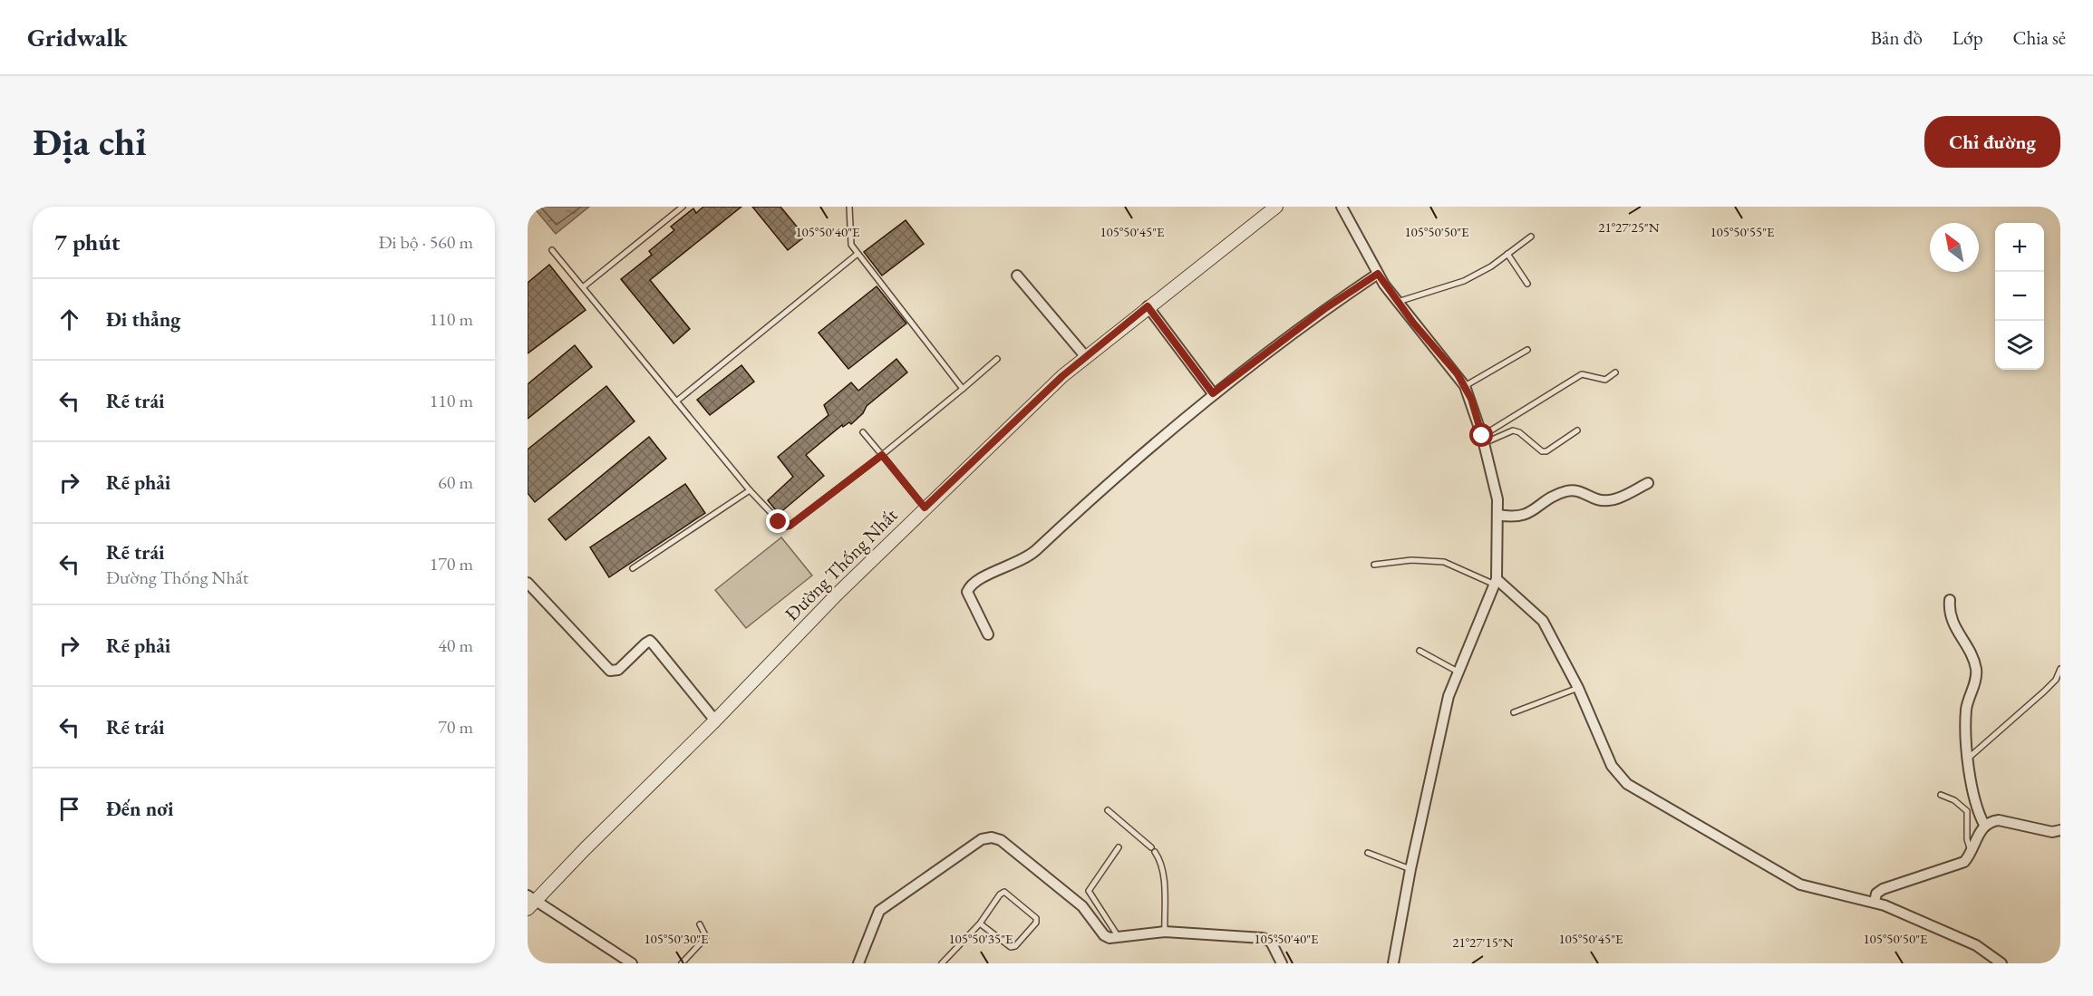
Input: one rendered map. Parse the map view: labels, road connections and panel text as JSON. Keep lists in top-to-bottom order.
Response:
{
  "streets": {
    "street": ["Đường Thống Nhất"]
  },
  "north": "top left",
  "page": {
    "header": "Gridwalk",
    "nav": ["Bản đồ", "Lớp", "Chia sẻ"],
    "buttons": "Chỉ đường",
    "title": "Địa chỉ",
    "heading": ["7 phút", "Đi bộ · 560 m"],
    "map_buttons": ["+", "−"],
    "list": [
      ["Đi thẳng", "110 m"],
      ["Rẽ trái", "110 m"],
      ["Rẽ phải", "60 m"],
      ["Rẽ trái", "Đường Thống Nhất", "170 m"],
      ["Rẽ phải", "40 m"],
      ["Rẽ trái", "70 m"],
      "Đến nơi"
    ]
  },
  "coordinates": [
    "21°27'25\"N",
    "105°50'40\"E",
    "105°50'45\"E",
    "105°50'50\"E",
    "105°50'55\"E",
    "105°50'30\"E",
    "105°50'35\"E",
    "21°27'15\"N"
  ]
}
